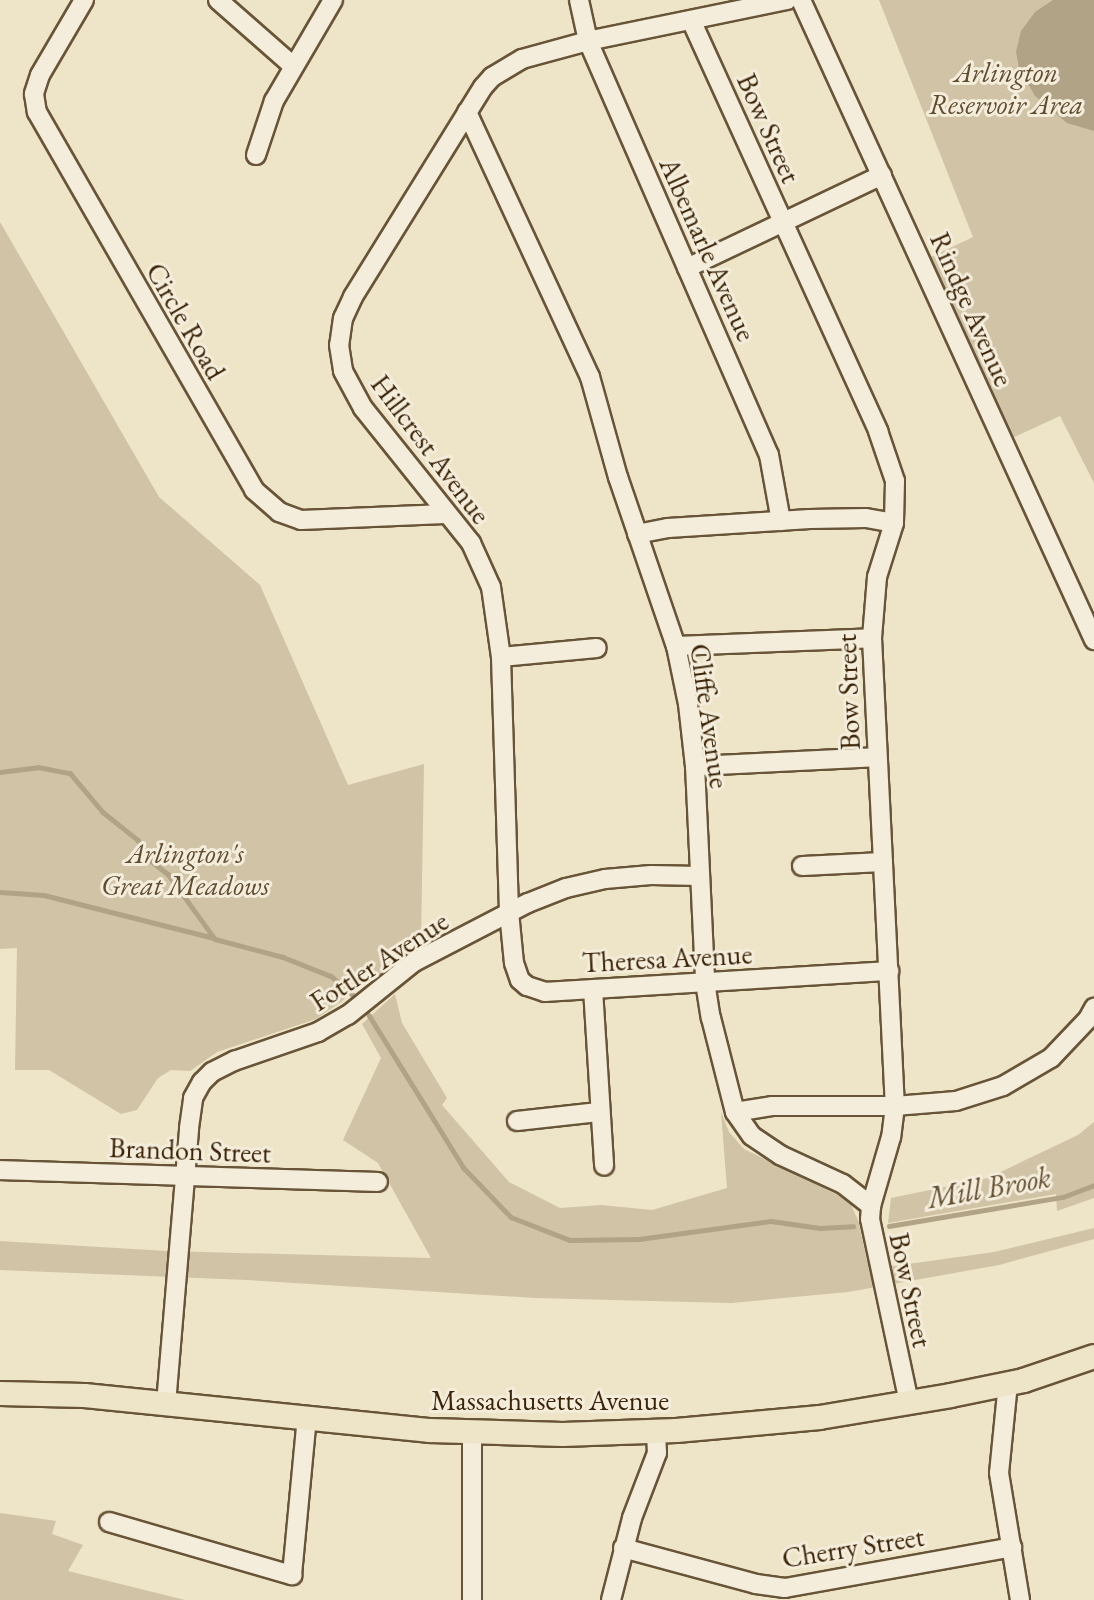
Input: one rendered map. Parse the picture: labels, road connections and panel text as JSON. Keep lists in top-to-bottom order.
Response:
{
  "streets": {
    "main road": ["Massachusetts Avenue"],
    "street": [
      "Bow Street",
      "Albemarle Avenue",
      "Rindge Avenue",
      "Circle Road",
      "Hillcrest Avenue",
      "Cliffe Avenue",
      "Theresa Avenue",
      "Fottler Avenue",
      "Brandon Street",
      "Cherry Street"
    ]
  },
  "crossings": [
    ["Bow Street", "Hillcrest Avenue"],
    ["Bow Street", "Cliffe Avenue"],
    ["Bow Street", "Theresa Avenue"],
    ["Bow Street", "Massachusetts Avenue"],
    ["Albemarle Avenue", "Hillcrest Avenue"],
    ["Circle Road", "Hillcrest Avenue"],
    ["Hillcrest Avenue", "Cliffe Avenue"],
    ["Hillcrest Avenue", "Theresa Avenue"],
    ["Hillcrest Avenue", "Fottler Avenue"],
    ["Cliffe Avenue", "Theresa Avenue"],
    ["Cliffe Avenue", "Fottler Avenue"],
    ["Theresa Avenue", "Fottler Avenue"],
    ["Fottler Avenue", "Brandon Street"],
    ["Fottler Avenue", "Massachusetts Avenue"]
  ],
  "water": ["Mill Brook"],
  "parks": ["Arlington Reservoir Area", "Arlington's Great Meadows"]
}
